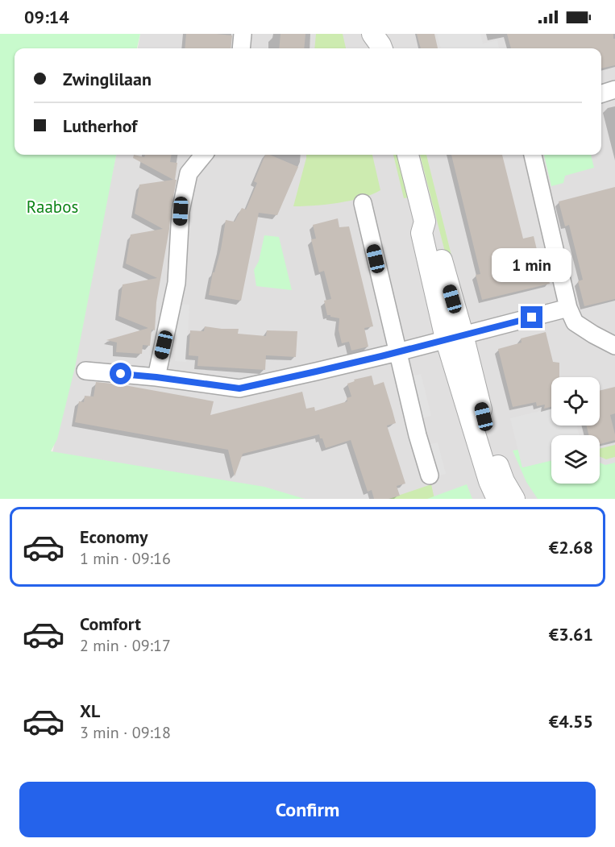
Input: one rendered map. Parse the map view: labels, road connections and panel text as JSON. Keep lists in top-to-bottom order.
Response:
{
  "parks": ["Raabos"],
  "page": {
    "status": "09:14",
    "banner": ["Zwinglilaan", "Lutherhof"],
    "bubble": "1 min",
    "list": [
      {
        "name": "Economy",
        "note": "1 min · 09:16",
        "value": "€2.68"
      },
      {
        "name": "Comfort",
        "note": "2 min · 09:17",
        "value": "€3.61"
      },
      {
        "name": "XL",
        "note": "3 min · 09:18",
        "value": "€4.55"
      }
    ],
    "buttons": "Confirm"
  }
}
